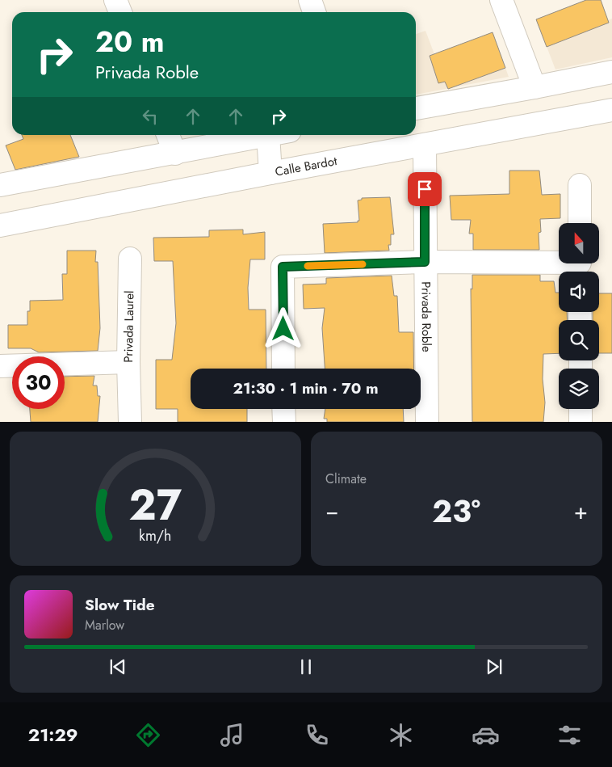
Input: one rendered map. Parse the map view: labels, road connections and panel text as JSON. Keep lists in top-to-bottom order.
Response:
{
  "streets": {
    "street": ["Calle Bardot", "Privada Roble", "Privada Laurel"]
  },
  "crossings": [
    ["Calle Bardot", "Privada Roble"]
  ],
  "north": "top",
  "page": {
    "turn": ["20 m", "Privada Roble"],
    "limit": "30",
    "trip": "21:30 · 1 min · 70 m",
    "tile": "Climate",
    "heat": ["−", "23°", "+"],
    "song": ["Slow Tide", "Marlow"],
    "tabs": "21:29",
    "gauge": ["27", "km/h"]
  }
}
